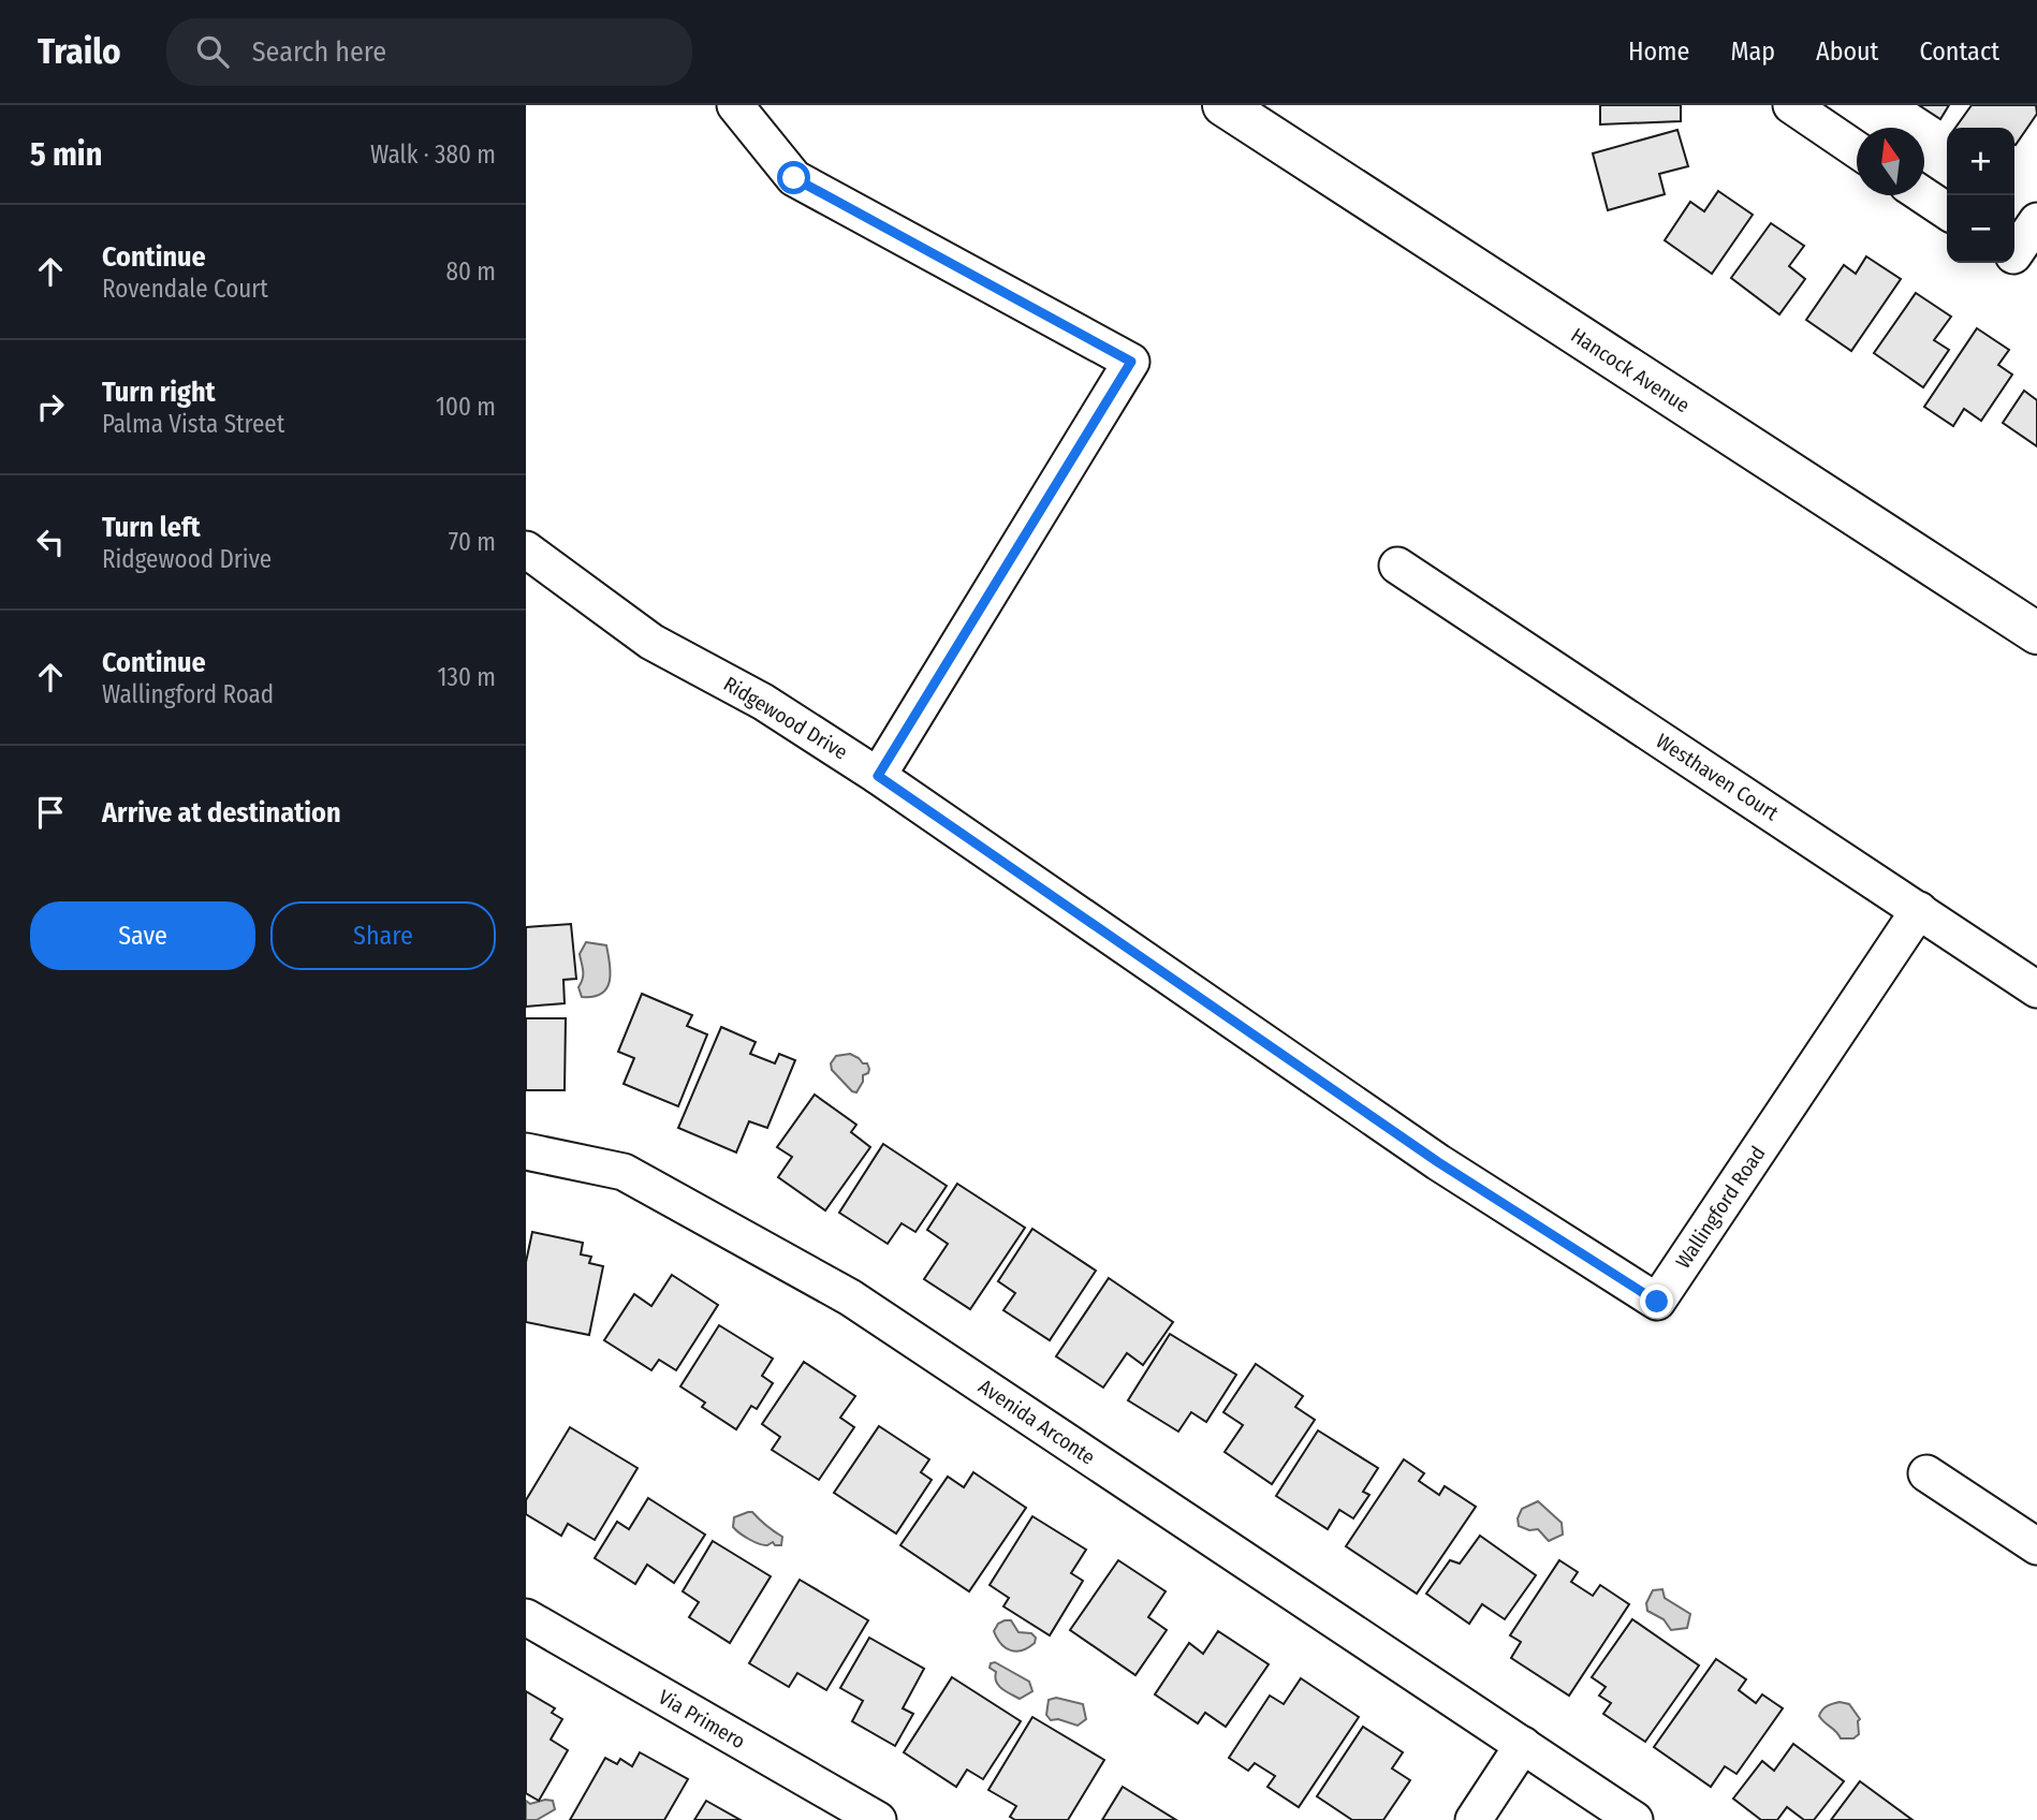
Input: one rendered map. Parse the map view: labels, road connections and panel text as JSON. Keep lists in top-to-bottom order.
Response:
{
  "streets": {
    "main road": ["Hancock Avenue"],
    "street": [
      "Ridgewood Drive",
      "Westhaven Court",
      "Wallingford Road",
      "Avenida Arconte",
      "Via Primero"
    ]
  },
  "crossings": [
    ["Ridgewood Drive", "Wallingford Road"],
    ["Westhaven Court", "Wallingford Road"]
  ],
  "north": "top",
  "page": {
    "header": "Trailo",
    "search": "Search here",
    "nav": [
      "Home",
      "Map",
      "About",
      "Contact"
    ],
    "heading": ["5 min", "Walk · 380 m"],
    "map_buttons": ["+", "−"],
    "list": [
      ["Continue", "Rovendale Court", "80 m"],
      ["Turn right", "Palma Vista Street", "100 m"],
      ["Turn left", "Ridgewood Drive", "70 m"],
      ["Continue", "Wallingford Road", "130 m"],
      "Arrive at destination"
    ],
    "buttons": ["Save", "Share"]
  }
}
